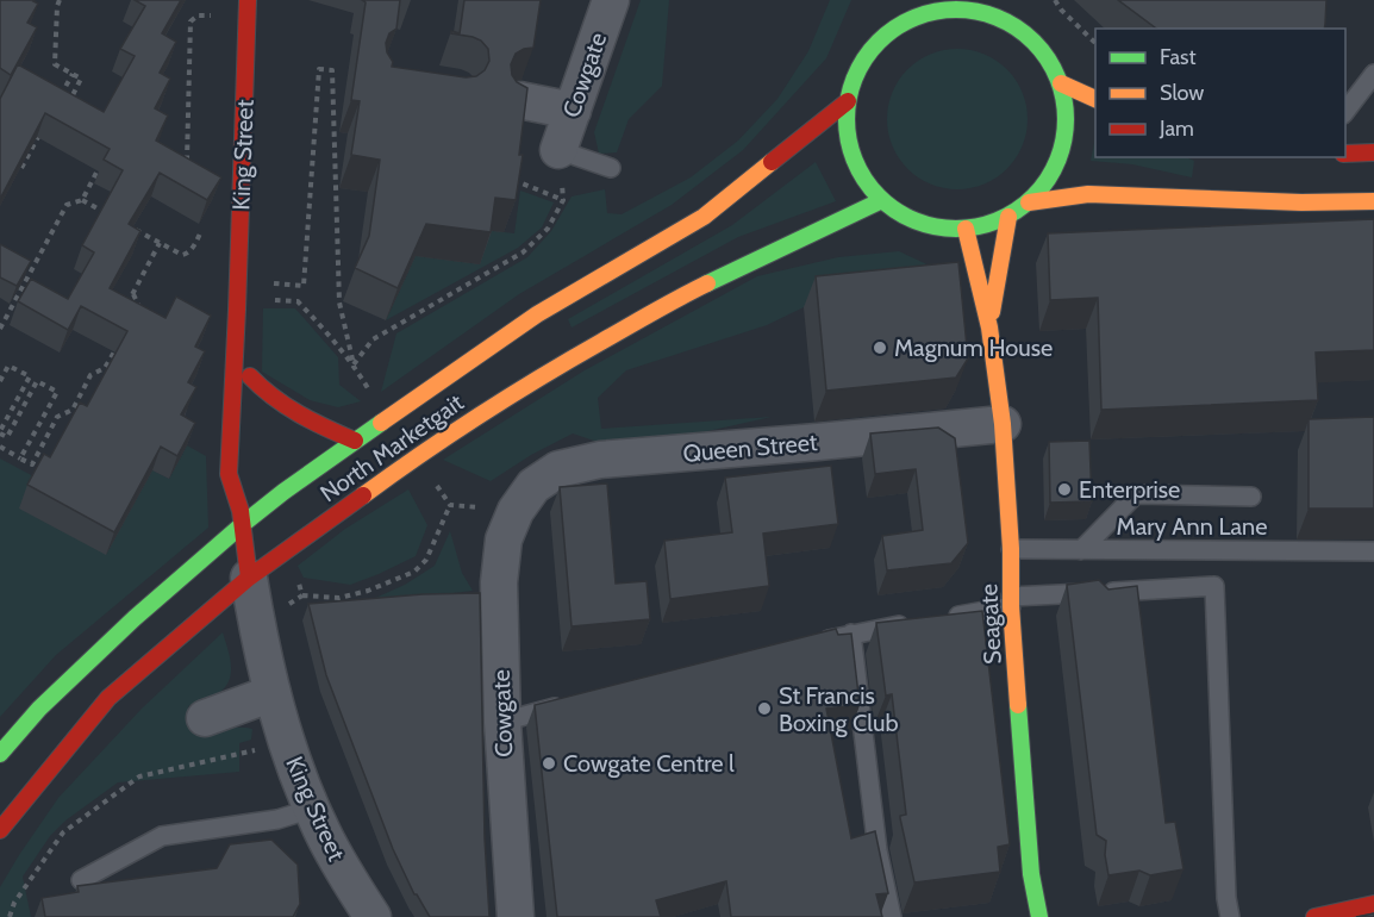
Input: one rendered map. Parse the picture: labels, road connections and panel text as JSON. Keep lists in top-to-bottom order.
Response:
{
  "streets": {
    "main road": ["King Street", "North Marketgait", "Seagate"],
    "street": ["Cowgate", "Queen Street"],
    "lane": ["Mary Ann Lane"]
  },
  "crossings": [
    ["Cowgate", "Queen Street"],
    ["King Street", "North Marketgait"],
    ["North Marketgait", "Seagate"],
    ["Queen Street", "Seagate"],
    ["Mary Ann Lane", "Seagate"]
  ],
  "places": [
    "Magnum House",
    "Enterprise",
    "St Francis Boxing Club",
    "Cowgate Centre l"
  ],
  "legend": ["Fast", "Slow", "Jam"]
}
